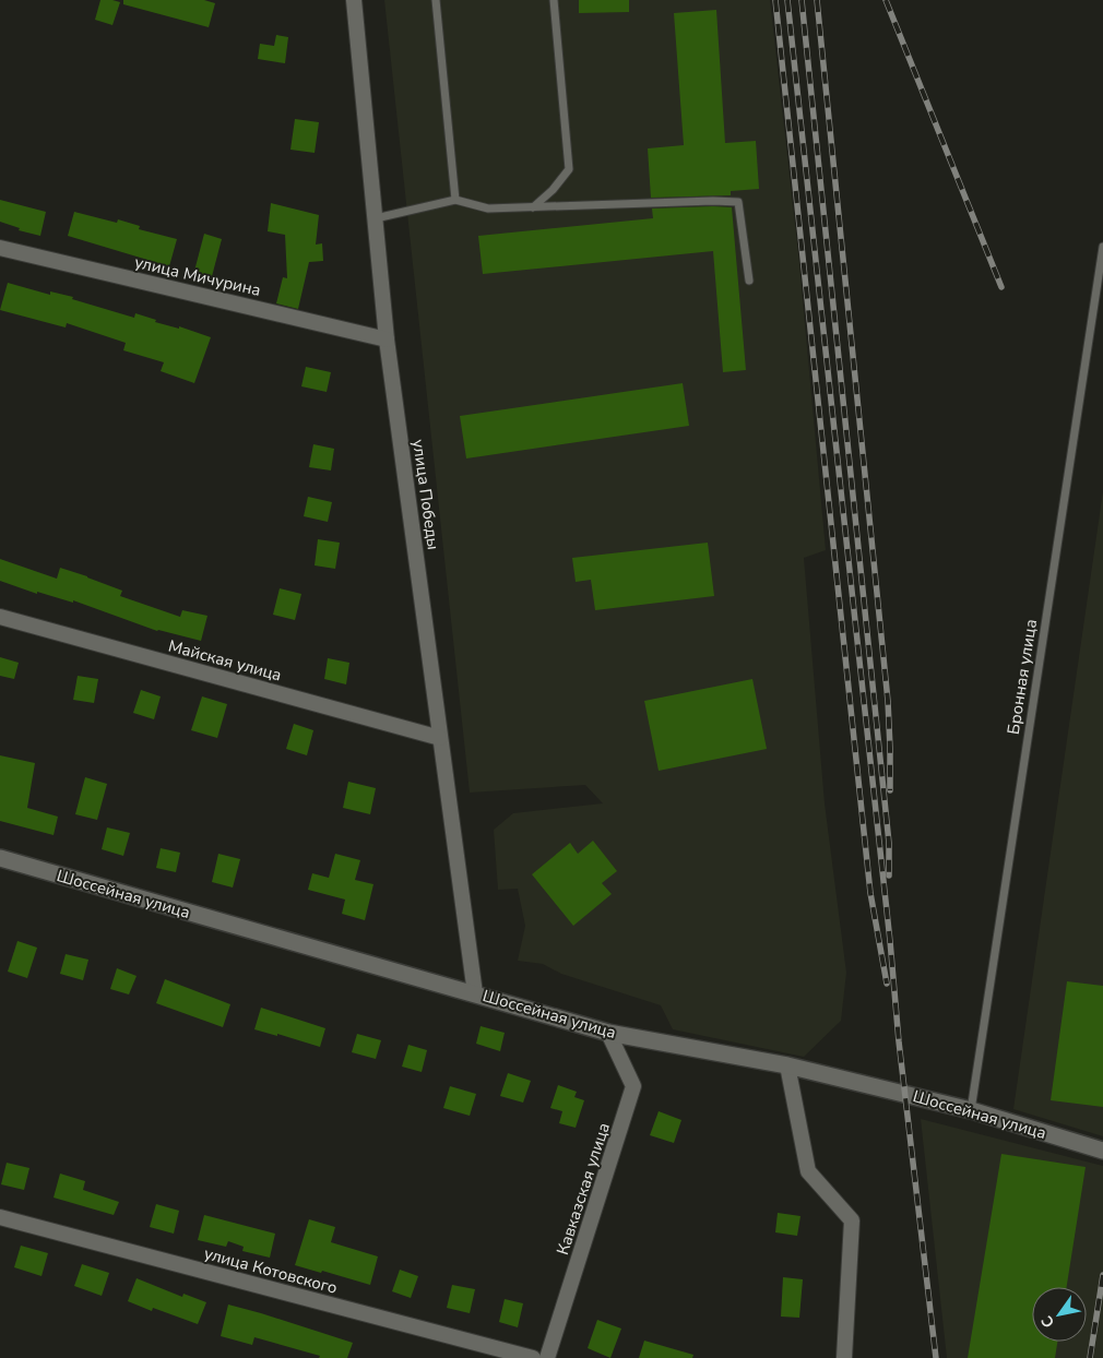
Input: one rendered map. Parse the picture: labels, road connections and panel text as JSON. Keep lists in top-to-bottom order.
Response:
{
  "streets": {
    "main road": ["Шоссейная улица"],
    "street": [
      "улица Мичурина",
      "улица Победы",
      "Майская улица",
      "Кавказская улица",
      "улица Котовского"
    ],
    "lane": ["Бронная улица"]
  },
  "crossings": [
    ["улица Мичурина", "улица Победы"],
    ["улица Победы", "Майская улица"],
    ["улица Победы", "Шоссейная улица"],
    ["Бронная улица", "Шоссейная улица"],
    ["Шоссейная улица", "Кавказская улица"]
  ],
  "north": "bottom left"
}
